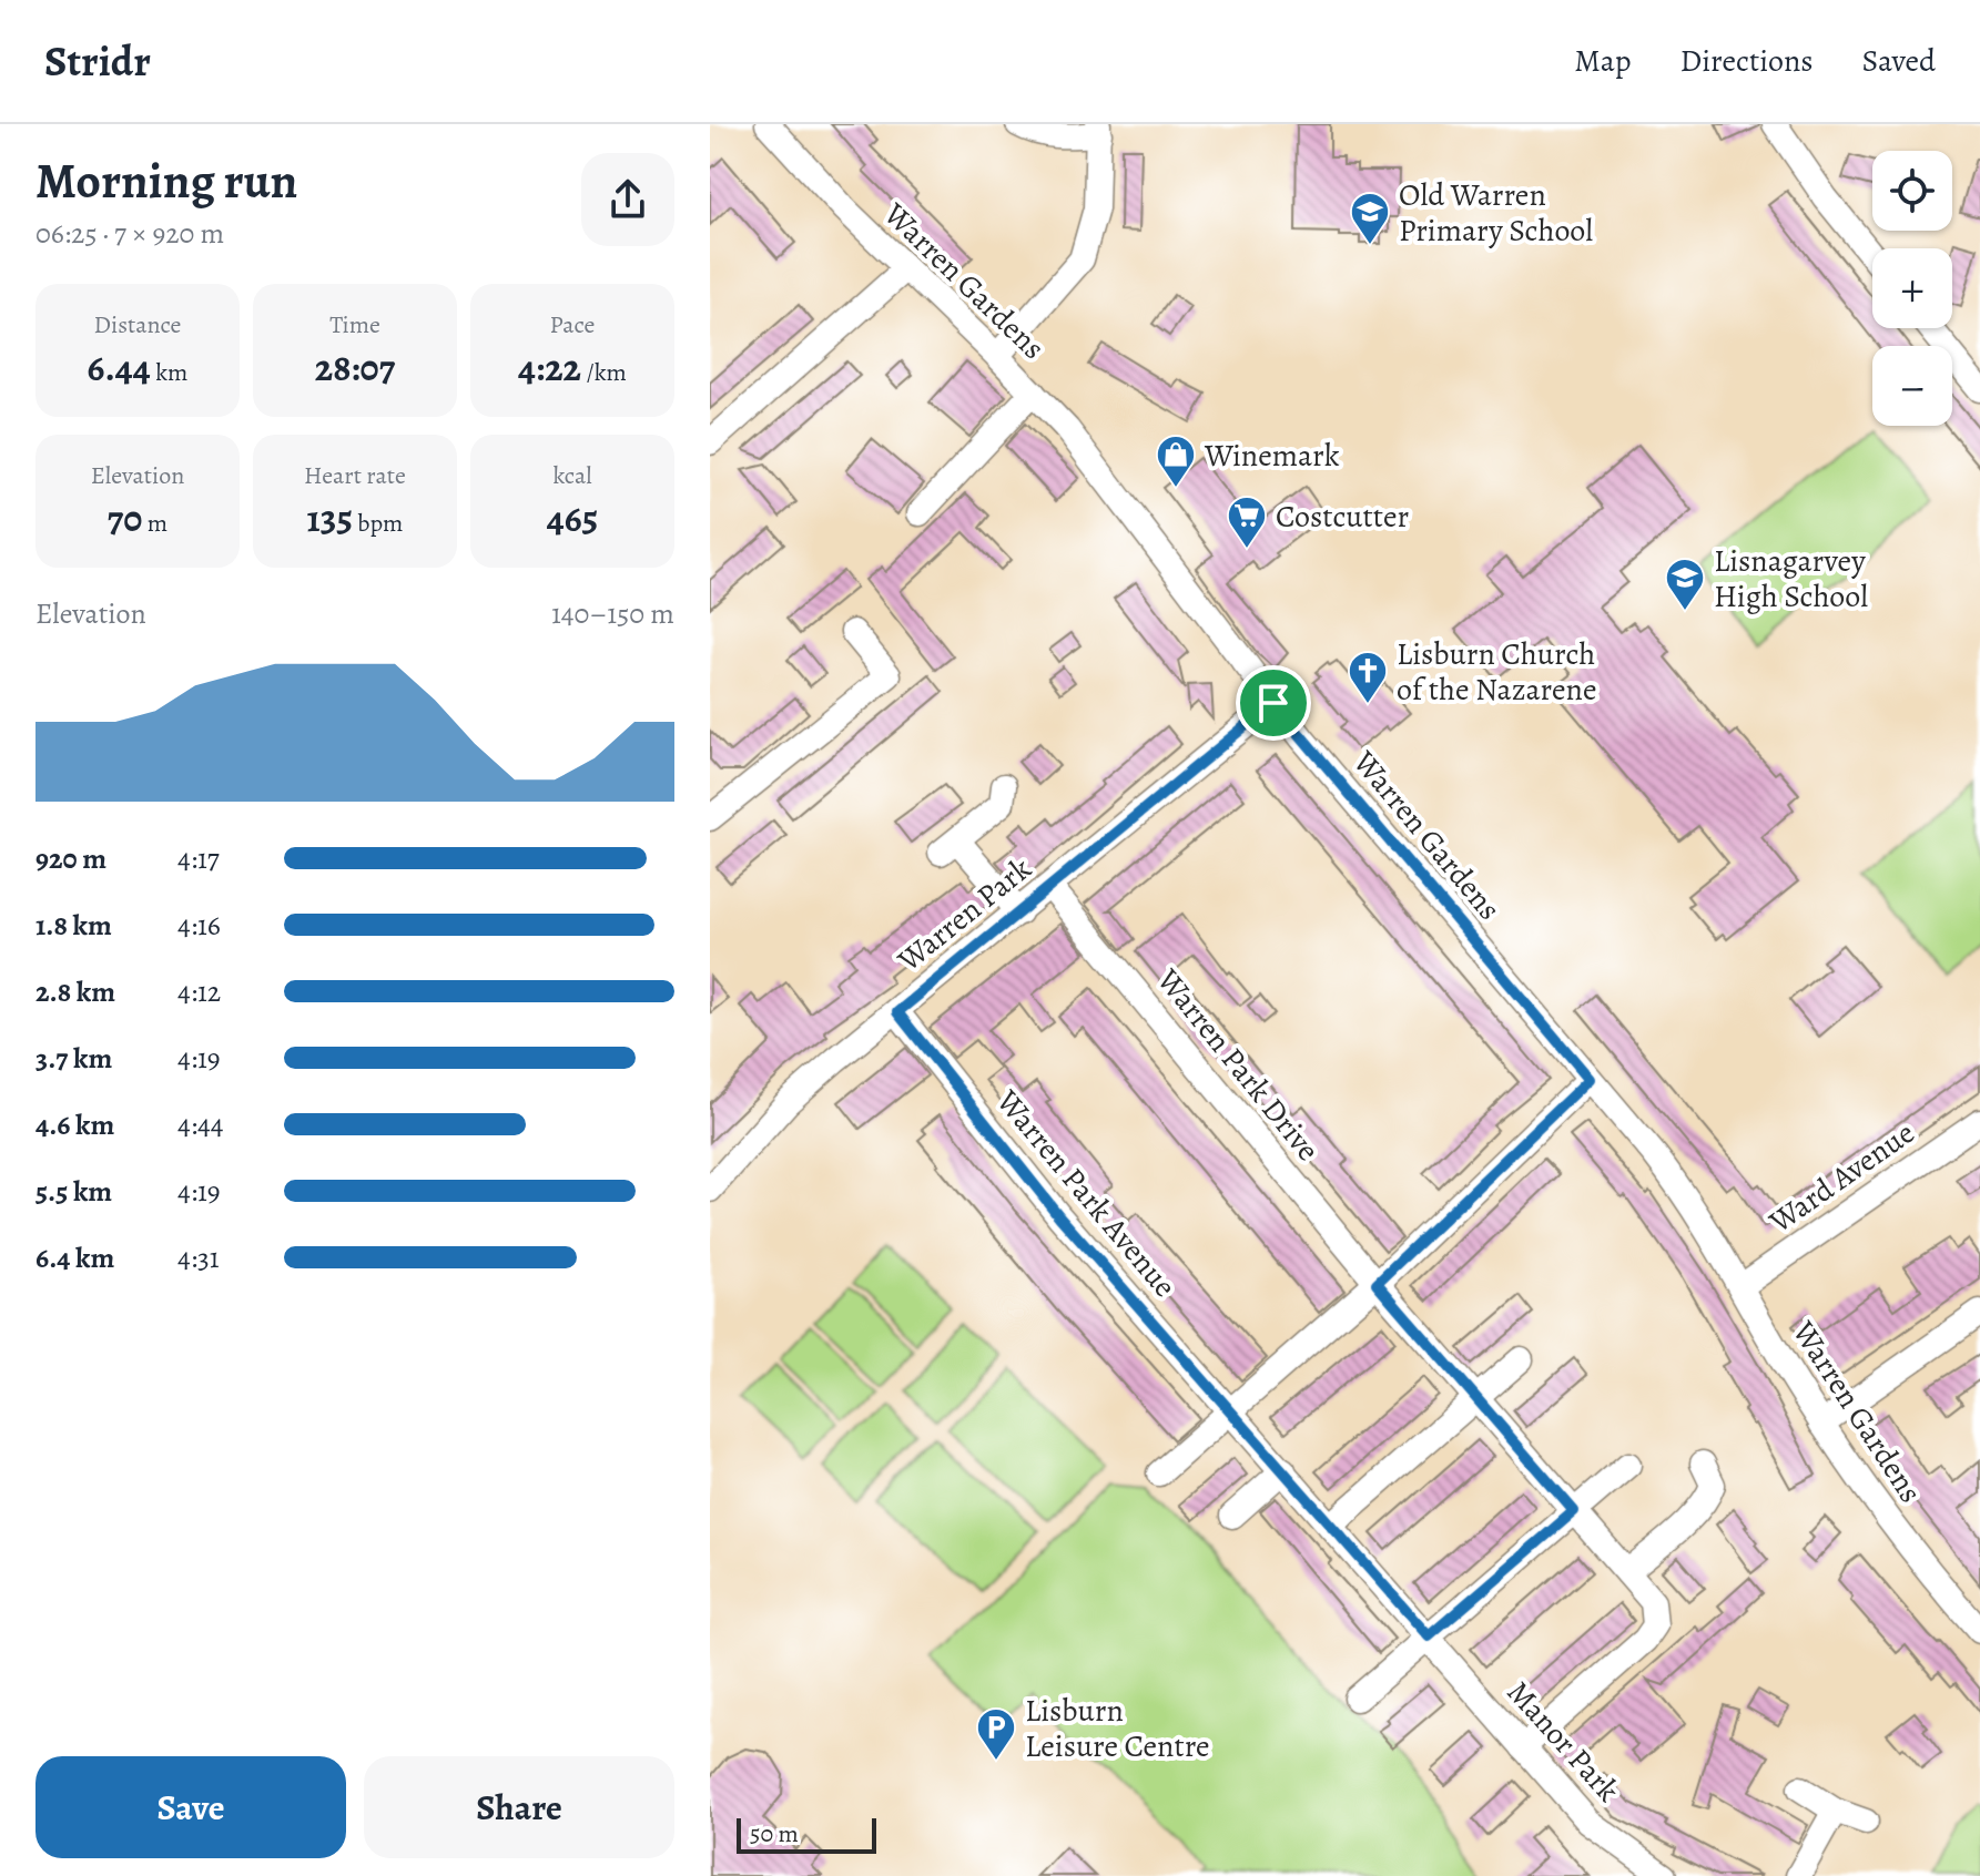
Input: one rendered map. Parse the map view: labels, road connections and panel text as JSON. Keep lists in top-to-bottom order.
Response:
{
  "streets": {
    "street": [
      "Warren Gardens",
      "Warren Park",
      "Warren Park Drive",
      "Ward Avenue",
      "Warren Park Avenue",
      "Manor Park"
    ]
  },
  "crossings": [
    ["Warren Gardens", "Warren Park"],
    ["Warren Gardens", "Ward Avenue"],
    ["Warren Park", "Warren Park Drive"],
    ["Warren Park", "Warren Park Avenue"],
    ["Warren Park Drive", "Manor Park"],
    ["Warren Park Avenue", "Manor Park"]
  ],
  "places": {
    "school or university": ["Old Warren Primary School", "Lisnagarvey High School"],
    "shop": ["Winemark"],
    "supermarket": ["Costcutter"],
    "church": ["Lisburn Church of the Nazarene"],
    "parking": ["Lisburn Leisure Centre"]
  },
  "scale_bar": "50 m",
  "page": {
    "header": "Stridr",
    "nav": ["Map", "Directions", "Saved"],
    "heading": ["Morning run", "06:25 · 7 × 920 m"],
    "map_buttons": ["+", "−"],
    "stats": [
      ["Distance", "6.44 km"],
      ["Time", "28:07"],
      ["Pace", "4:22 /km"],
      ["Elevation", "70 m"],
      ["Heart rate", "135 bpm"],
      ["kcal", "465"]
    ],
    "chart": ["Elevation", "140–150 m"],
    "list": [
      {
        "name": "920 m",
        "note": "4:17"
      },
      {
        "name": "1.8 km",
        "note": "4:16"
      },
      {
        "name": "2.8 km",
        "note": "4:12"
      },
      {
        "name": "3.7 km",
        "note": "4:19"
      },
      {
        "name": "4.6 km",
        "note": "4:44"
      },
      {
        "name": "5.5 km",
        "note": "4:19"
      },
      {
        "name": "6.4 km",
        "note": "4:31"
      }
    ],
    "buttons": ["Save", "Share"],
    "scale": "50 m"
  }
}
